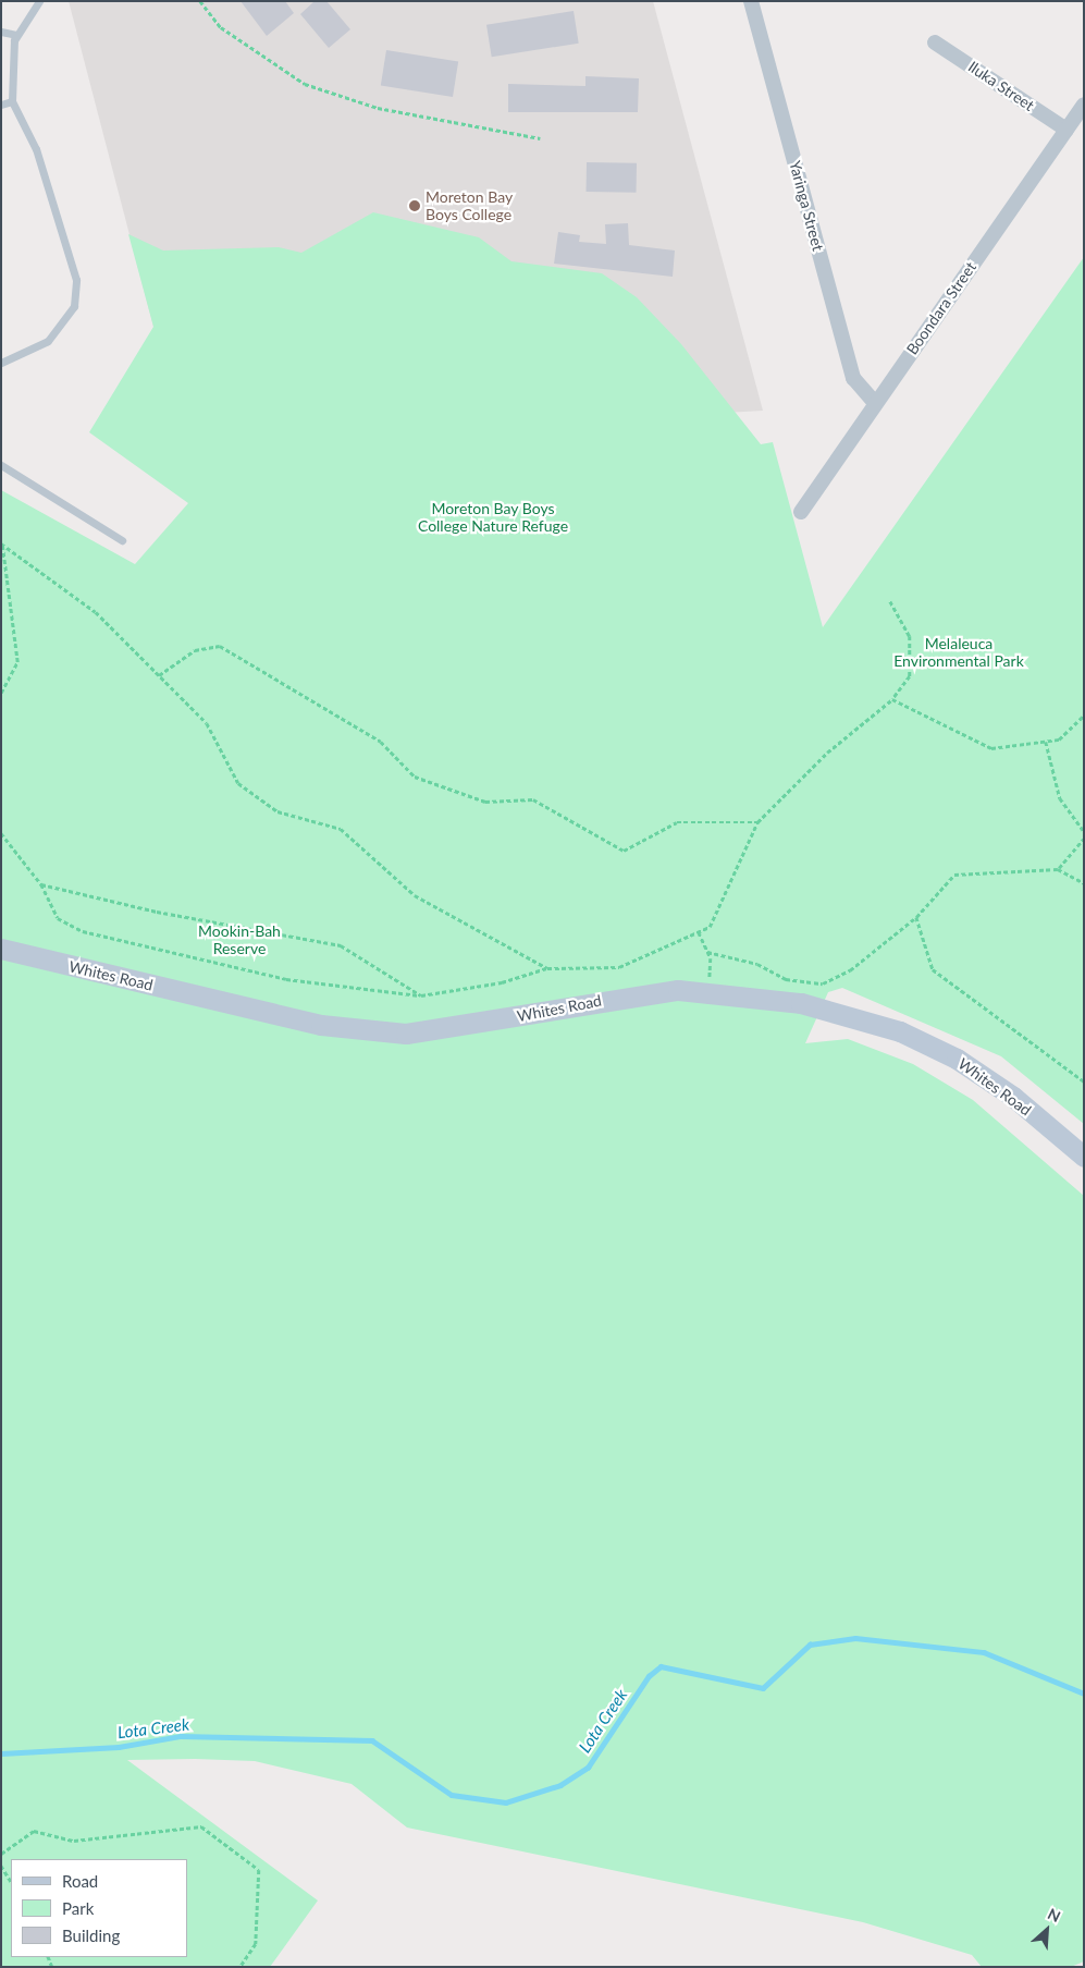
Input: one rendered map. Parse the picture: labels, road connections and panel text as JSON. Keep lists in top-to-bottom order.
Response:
{
  "streets": {
    "street": [
      "Iluka Street",
      "Yaringa Street",
      "Boondara Street",
      "Whites Road"
    ]
  },
  "crossings": [
    ["Iluka Street", "Boondara Street"],
    ["Yaringa Street", "Boondara Street"]
  ],
  "water": ["Lota Creek"],
  "parks": ["Moreton Bay Boys College Nature Refuge", "Melaleuca Environmental Park", "Mookin-Bah Reserve"],
  "places": ["Moreton Bay Boys College"],
  "legend": ["Road", "Park", "Building"],
  "north": "top right"
}
